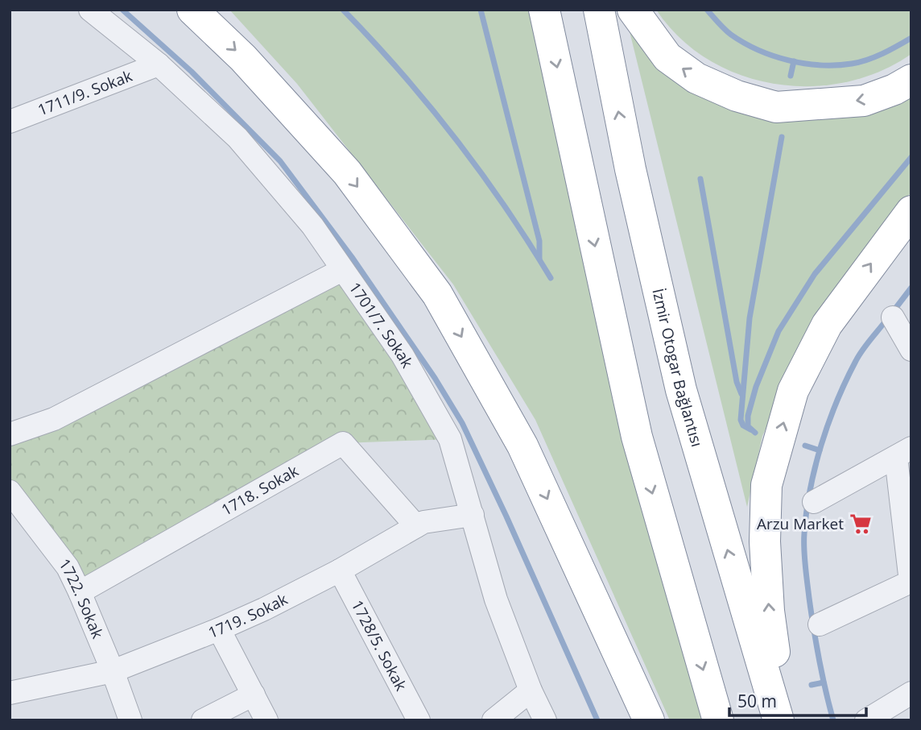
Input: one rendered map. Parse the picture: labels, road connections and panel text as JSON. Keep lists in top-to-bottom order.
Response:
{
  "streets": {
    "highway": ["İzmir Otogar Bağlantısı"],
    "street": [
      "1711/9. Sokak",
      "1701/7. Sokak",
      "1718. Sokak",
      "1722. Sokak",
      "1719. Sokak",
      "1728/5. Sokak"
    ]
  },
  "crossings": [
    ["1711/9. Sokak", "1701/7. Sokak"],
    ["1701/7. Sokak", "1719. Sokak"],
    ["1718. Sokak", "1722. Sokak"],
    ["1718. Sokak", "1719. Sokak"],
    ["1722. Sokak", "1719. Sokak"],
    ["1719. Sokak", "1728/5. Sokak"]
  ],
  "places": {
    "supermarket": ["Arzu Market"]
  },
  "scale_bar": "50 m"
}
